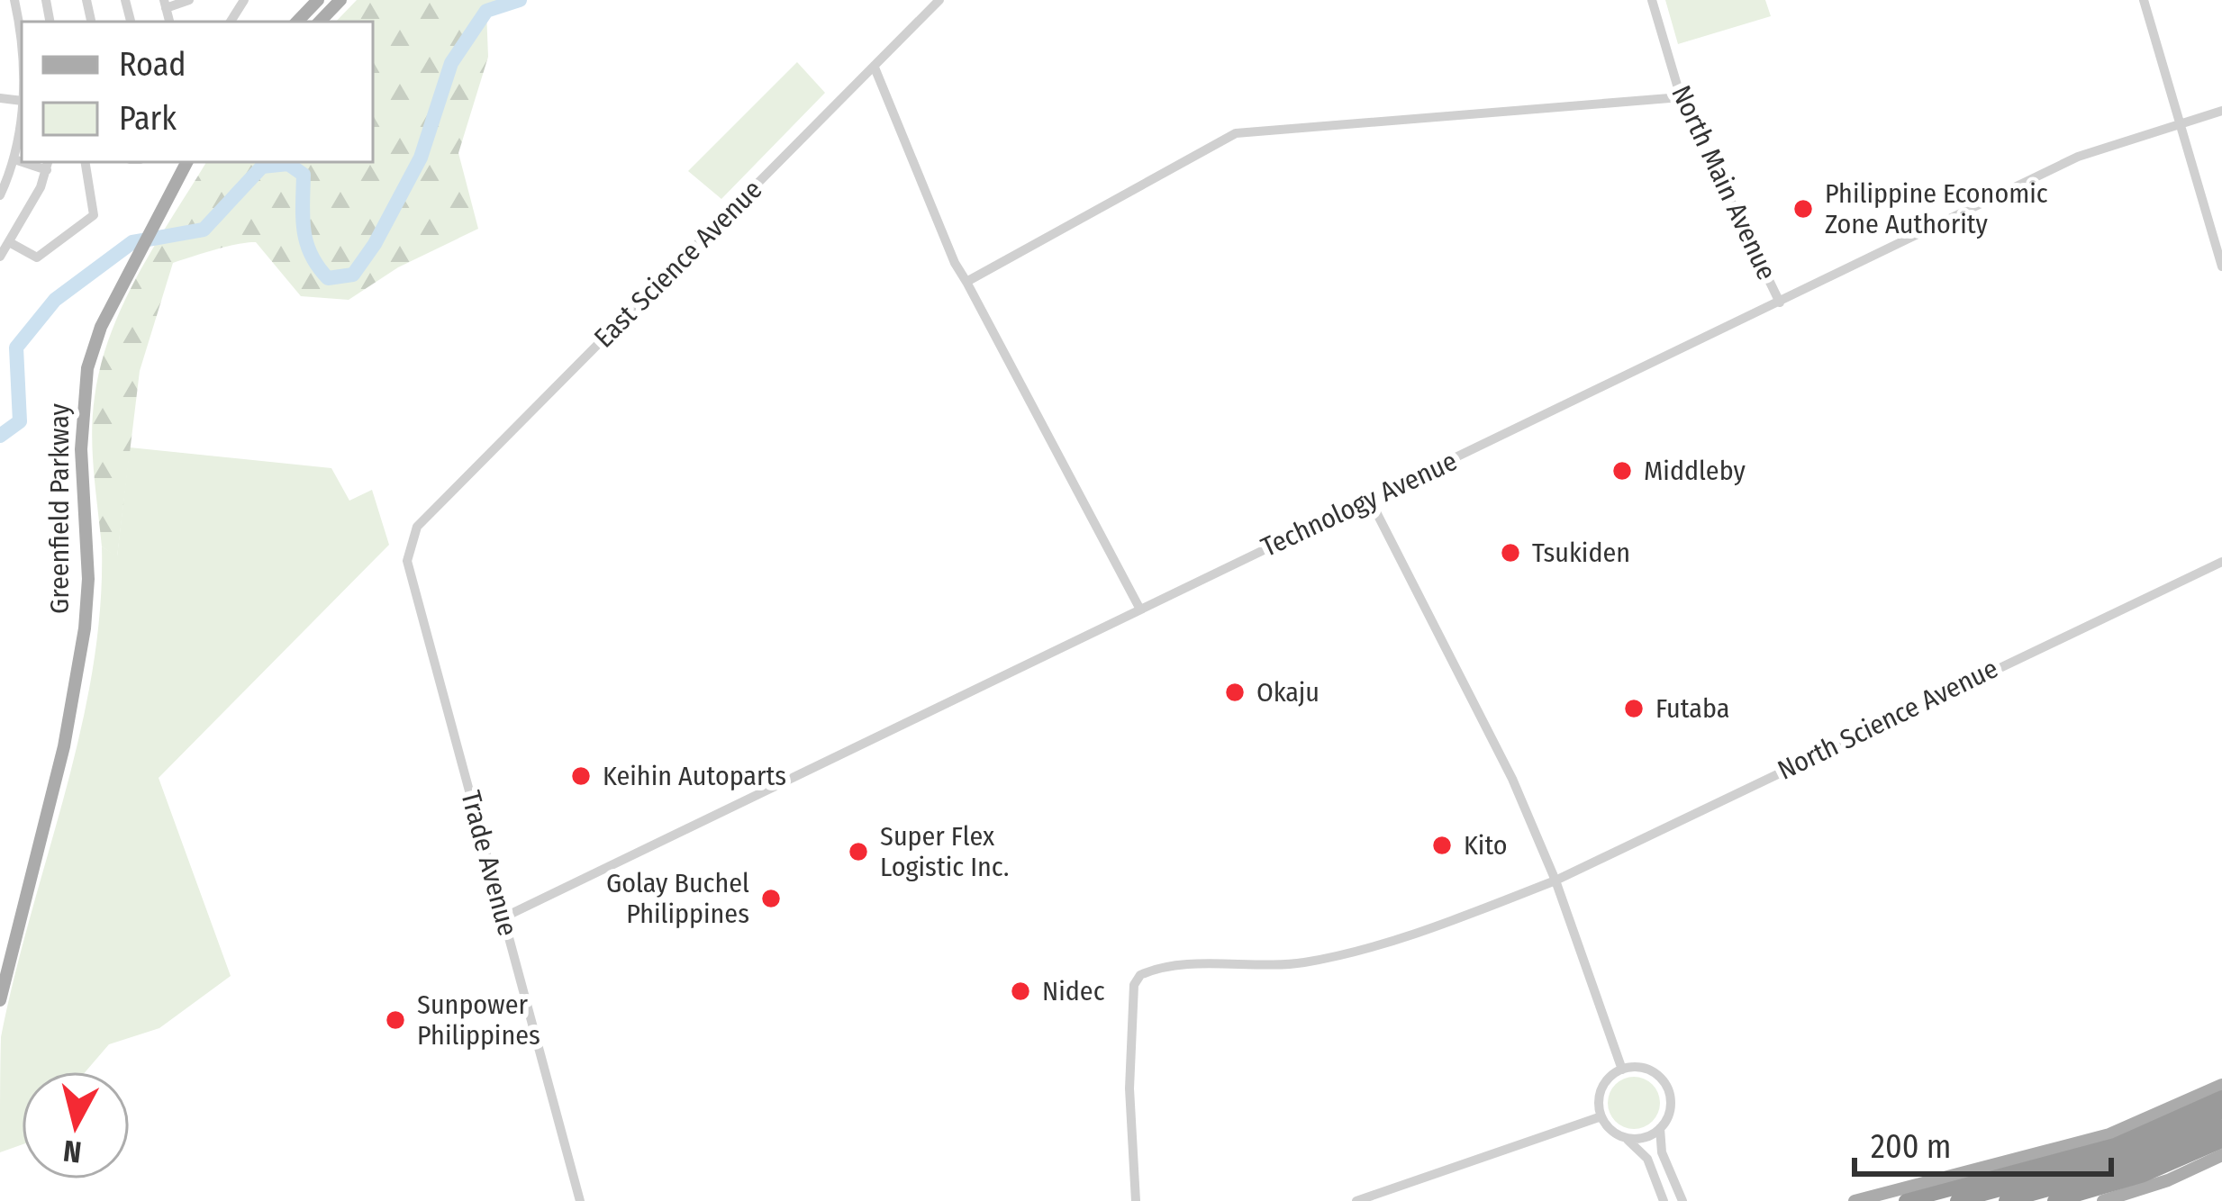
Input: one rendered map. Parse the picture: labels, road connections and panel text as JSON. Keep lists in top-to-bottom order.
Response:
{
  "streets": {
    "main road": ["Greenfield Parkway"],
    "street": [
      "North Main Avenue",
      "East Science Avenue",
      "Technology Avenue",
      "North Science Avenue",
      "Trade Avenue"
    ]
  },
  "crossings": [
    ["North Main Avenue", "Technology Avenue"],
    ["East Science Avenue", "Trade Avenue"],
    ["Technology Avenue", "Trade Avenue"]
  ],
  "places": [
    "Philippine Economic Zone Authority",
    "Middleby",
    "Tsukiden",
    "Okaju",
    "Futaba",
    "Keihin Autoparts",
    "Kito",
    "Super Flex Logistic Inc.",
    "Golay Buchel Philippines",
    "Nidec",
    "Sunpower Philippines"
  ],
  "legend": ["Road", "Park"],
  "scale_bar": "200 m",
  "north": "bottom"
}
